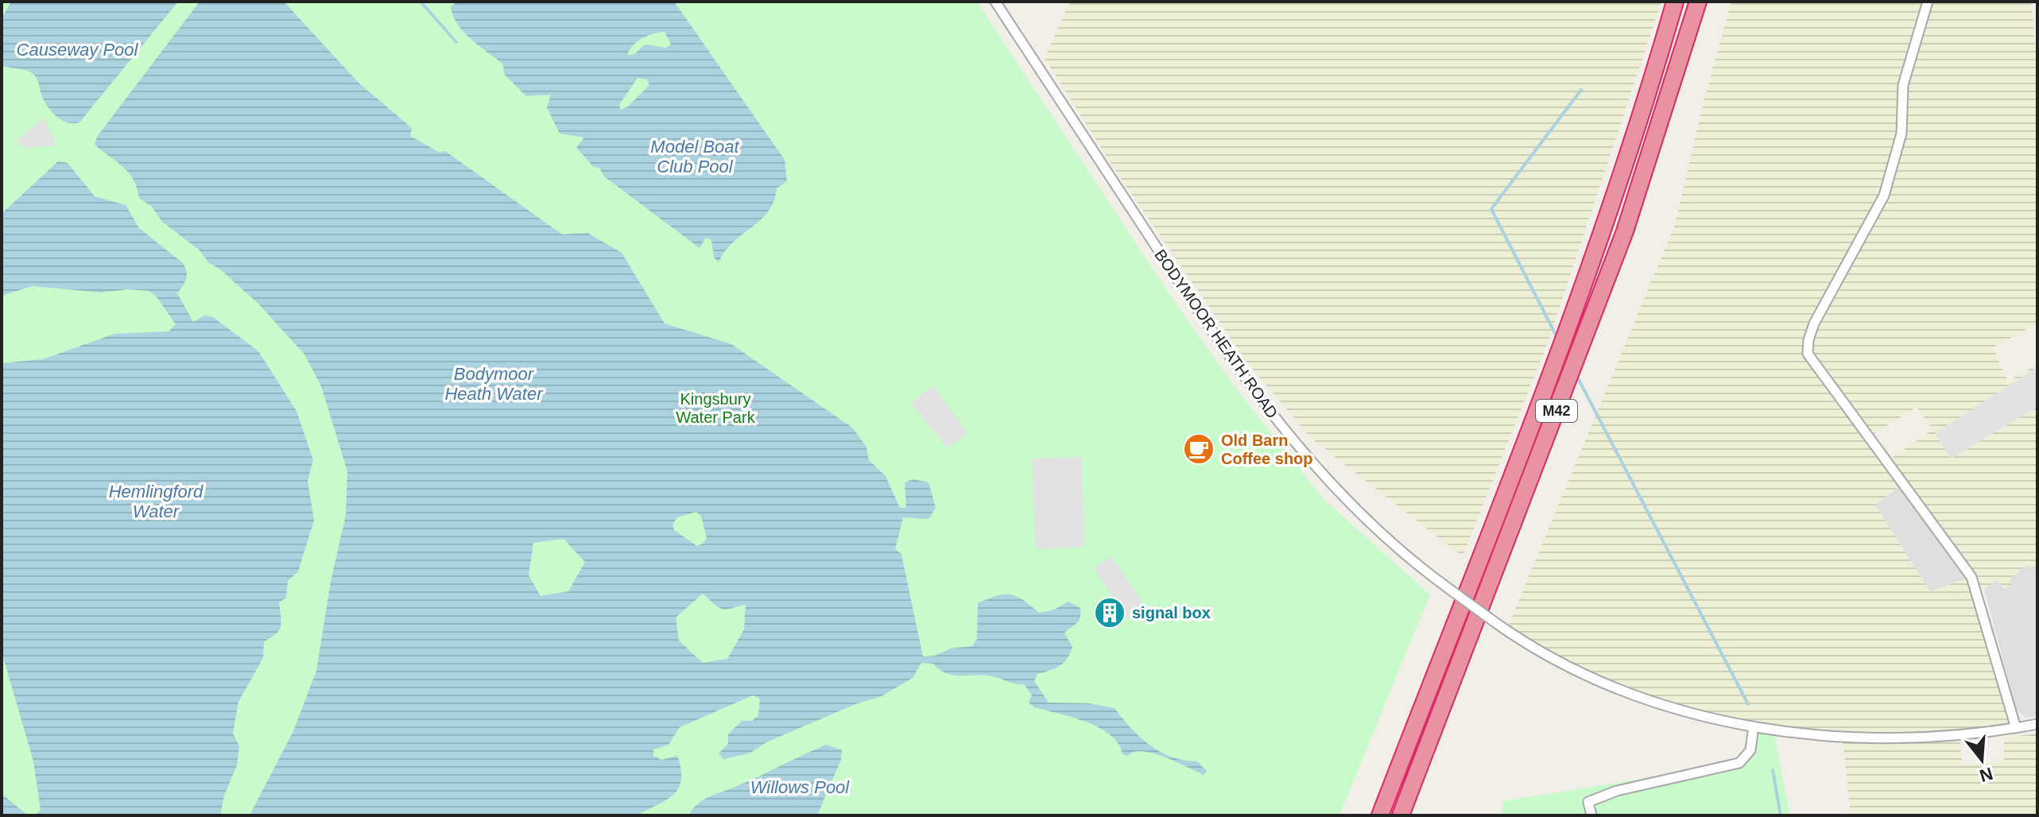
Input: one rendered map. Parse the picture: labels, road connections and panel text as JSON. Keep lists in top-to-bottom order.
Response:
{
  "streets": {
    "highway": ["M42"],
    "street": ["BODYMOOR HEATH ROAD"]
  },
  "water": [
    "Causeway Pool",
    "Model Boat Club Pool",
    "Bodymoor Heath Water",
    "Hemlingford Water",
    "Willows Pool"
  ],
  "parks": ["Kingsbury Water Park"],
  "places": {
    "cafe": ["Old Barn Coffee shop"],
    "building": ["signal box"]
  },
  "north": "bottom"
}
